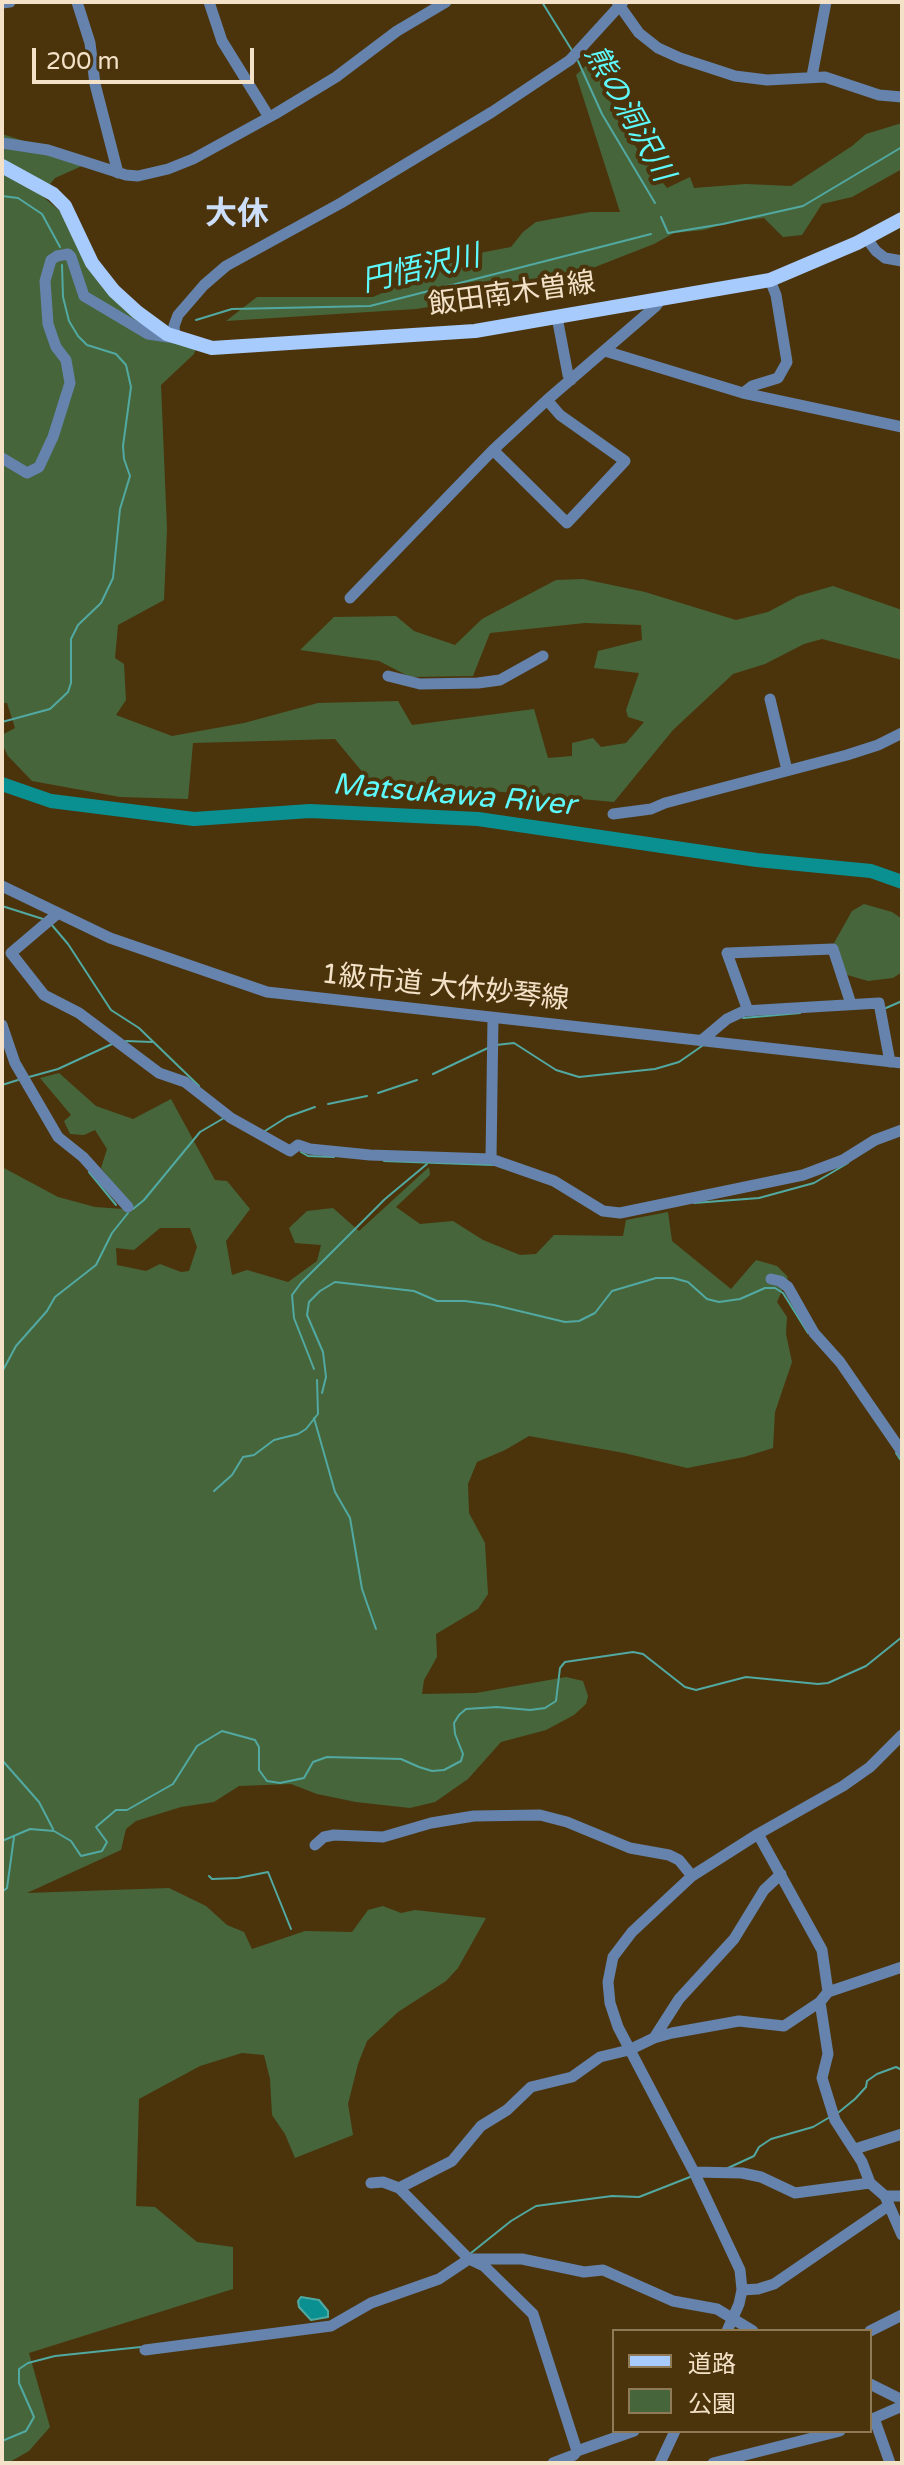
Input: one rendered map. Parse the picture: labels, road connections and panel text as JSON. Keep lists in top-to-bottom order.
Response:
{
  "streets": {
    "main road": ["飯田南木曽線"],
    "street": ["1級市道 大休妙琴線"]
  },
  "districts": ["大休"],
  "water": ["熊の洞沢川", "円悟沢川", "Matsukawa River"],
  "legend": ["道路", "公園"],
  "scale_bar": "200 m"
}
